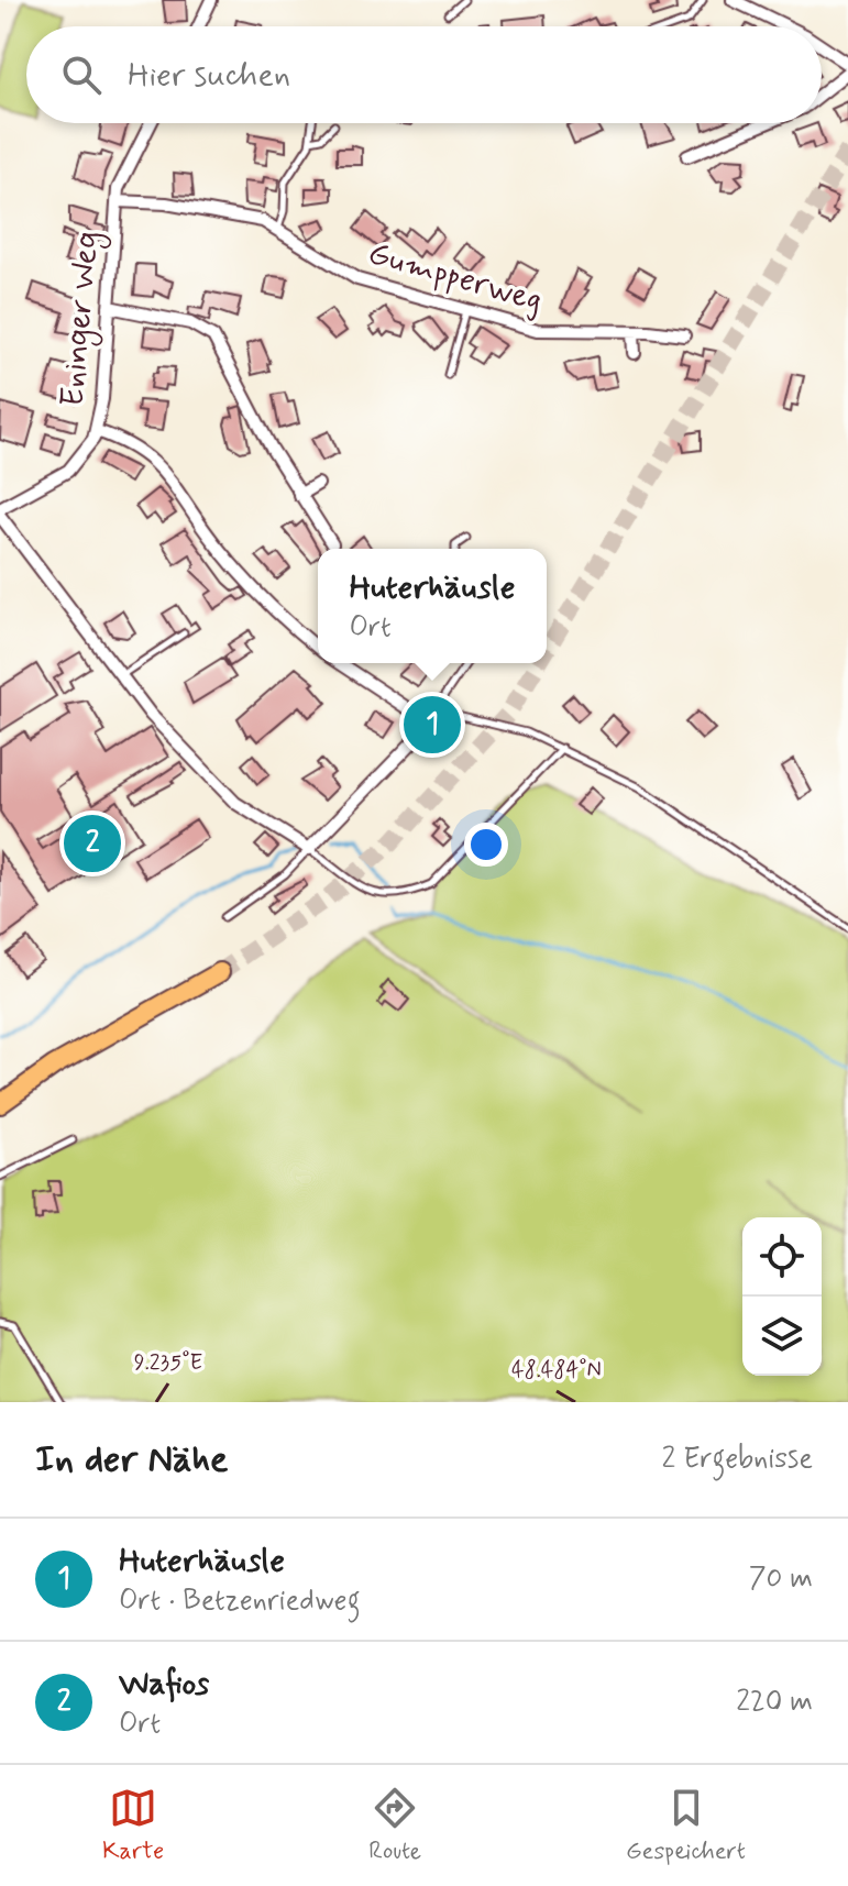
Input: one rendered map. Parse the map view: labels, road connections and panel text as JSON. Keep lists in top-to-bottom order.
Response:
{
  "streets": {
    "street": ["Gumpperweg", "Eninger Weg"]
  },
  "crossings": [
    ["Gumpperweg", "Eninger Weg"]
  ],
  "page": {
    "search": "Hier suchen",
    "popup": ["Huterhäusle", "Ort"],
    "pins": ["1", "2"],
    "heading": ["In der Nähe", "2 Ergebnisse"],
    "list": [
      {
        "mark": "1",
        "name": "Huterhäusle",
        "note": "Ort · Betzenriedweg",
        "value": "70 m"
      },
      {
        "mark": "2",
        "name": "Wafios",
        "note": "Ort",
        "value": "220 m"
      }
    ],
    "nav": ["Karte", "Route", "Gespeichert"]
  },
  "coordinates": ["9.235°E", "48.484°N"]
}
